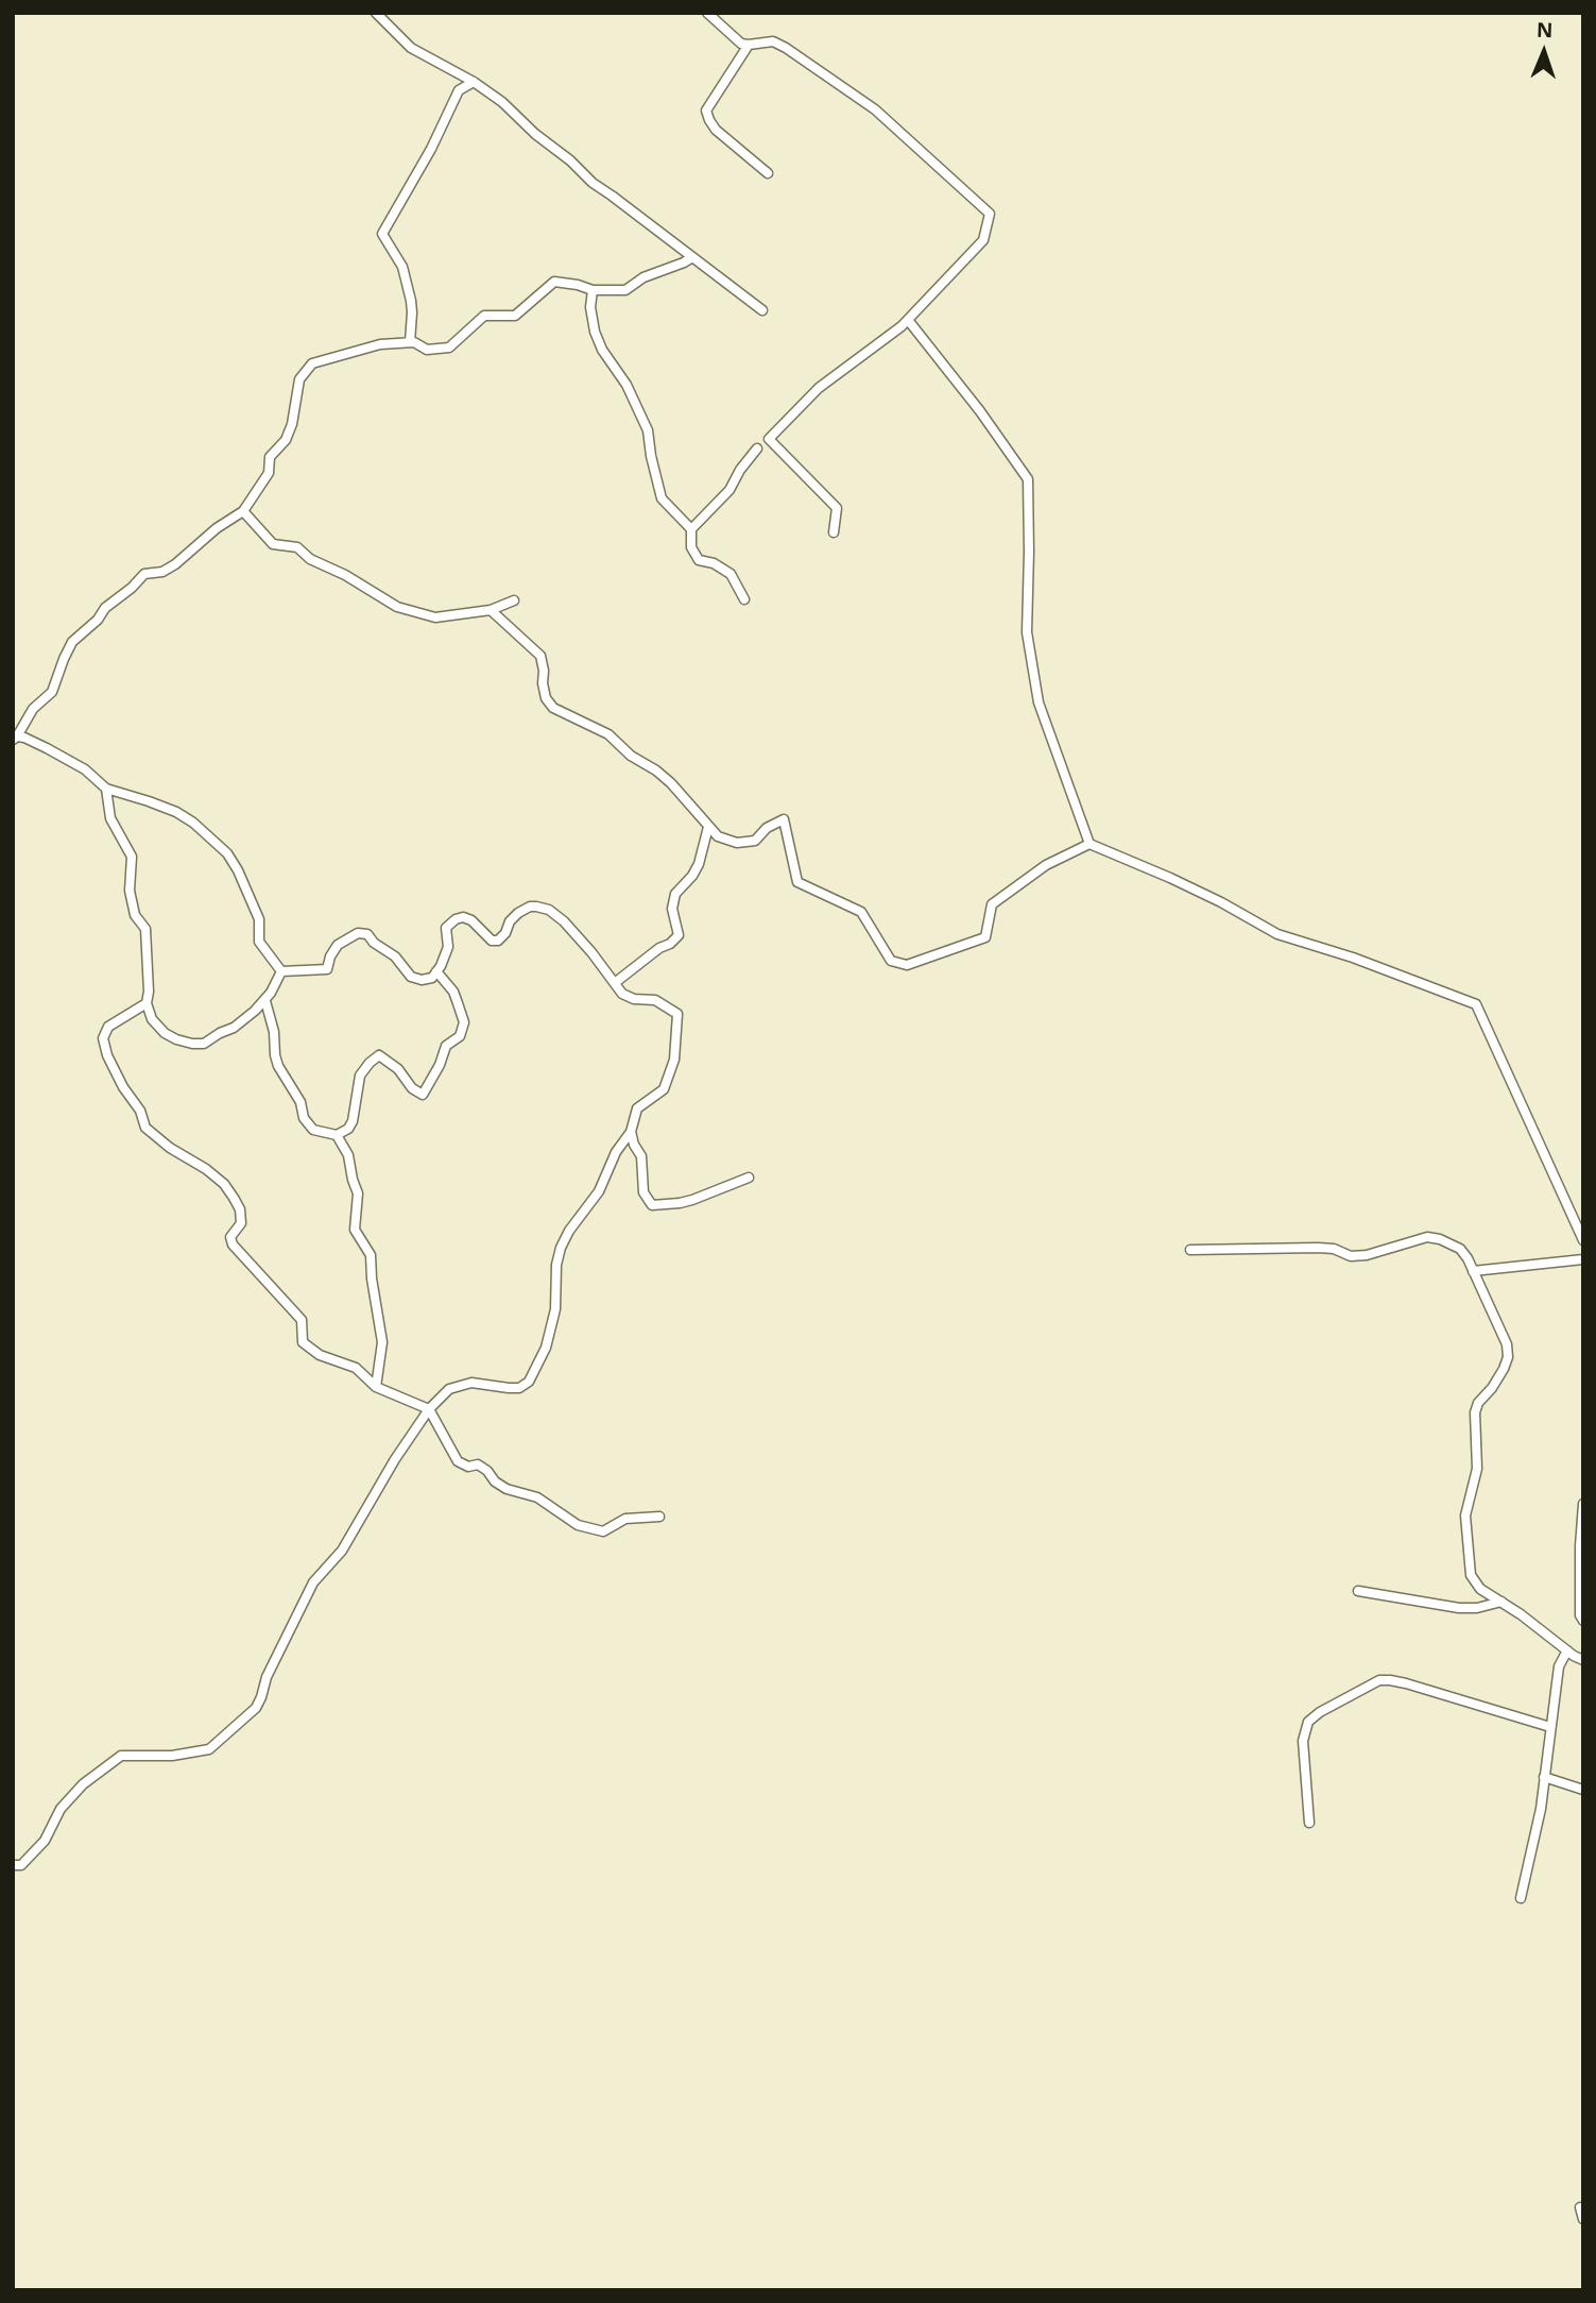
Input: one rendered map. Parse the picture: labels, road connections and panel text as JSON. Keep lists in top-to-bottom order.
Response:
{
  "north": "top"
}
